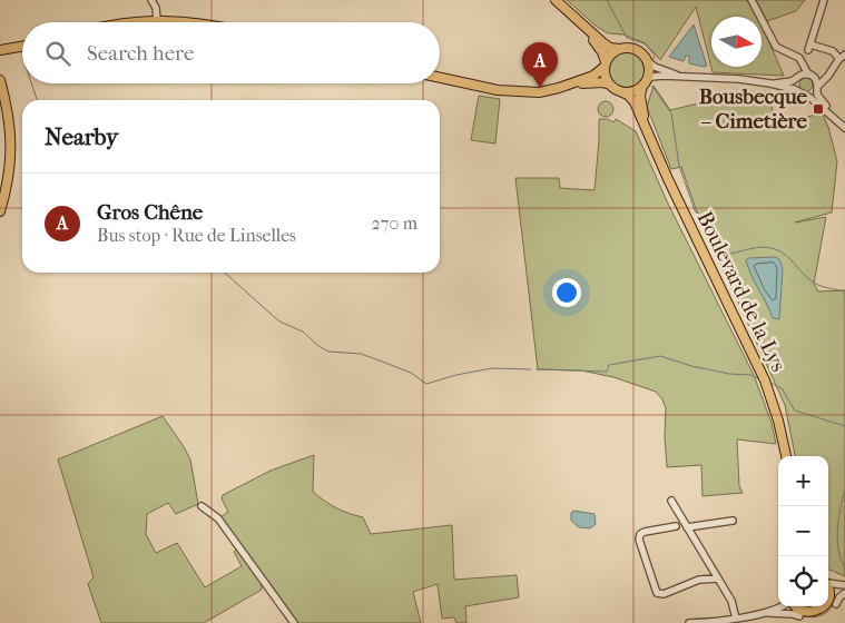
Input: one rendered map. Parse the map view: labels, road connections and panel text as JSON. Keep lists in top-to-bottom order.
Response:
{
  "streets": {
    "main road": ["Boulevard de la Lys"]
  },
  "places": {
    "transit": ["Bousbecque – Cimetière"]
  },
  "north": "right",
  "page": {
    "search": "Search here",
    "pins": "A",
    "heading": "Nearby",
    "list": [
      {
        "mark": "A",
        "name": "Gros Chêne",
        "note": "Bus stop · Rue de Linselles",
        "value": "270 m"
      }
    ],
    "map_buttons": ["+", "−"]
  }
}
